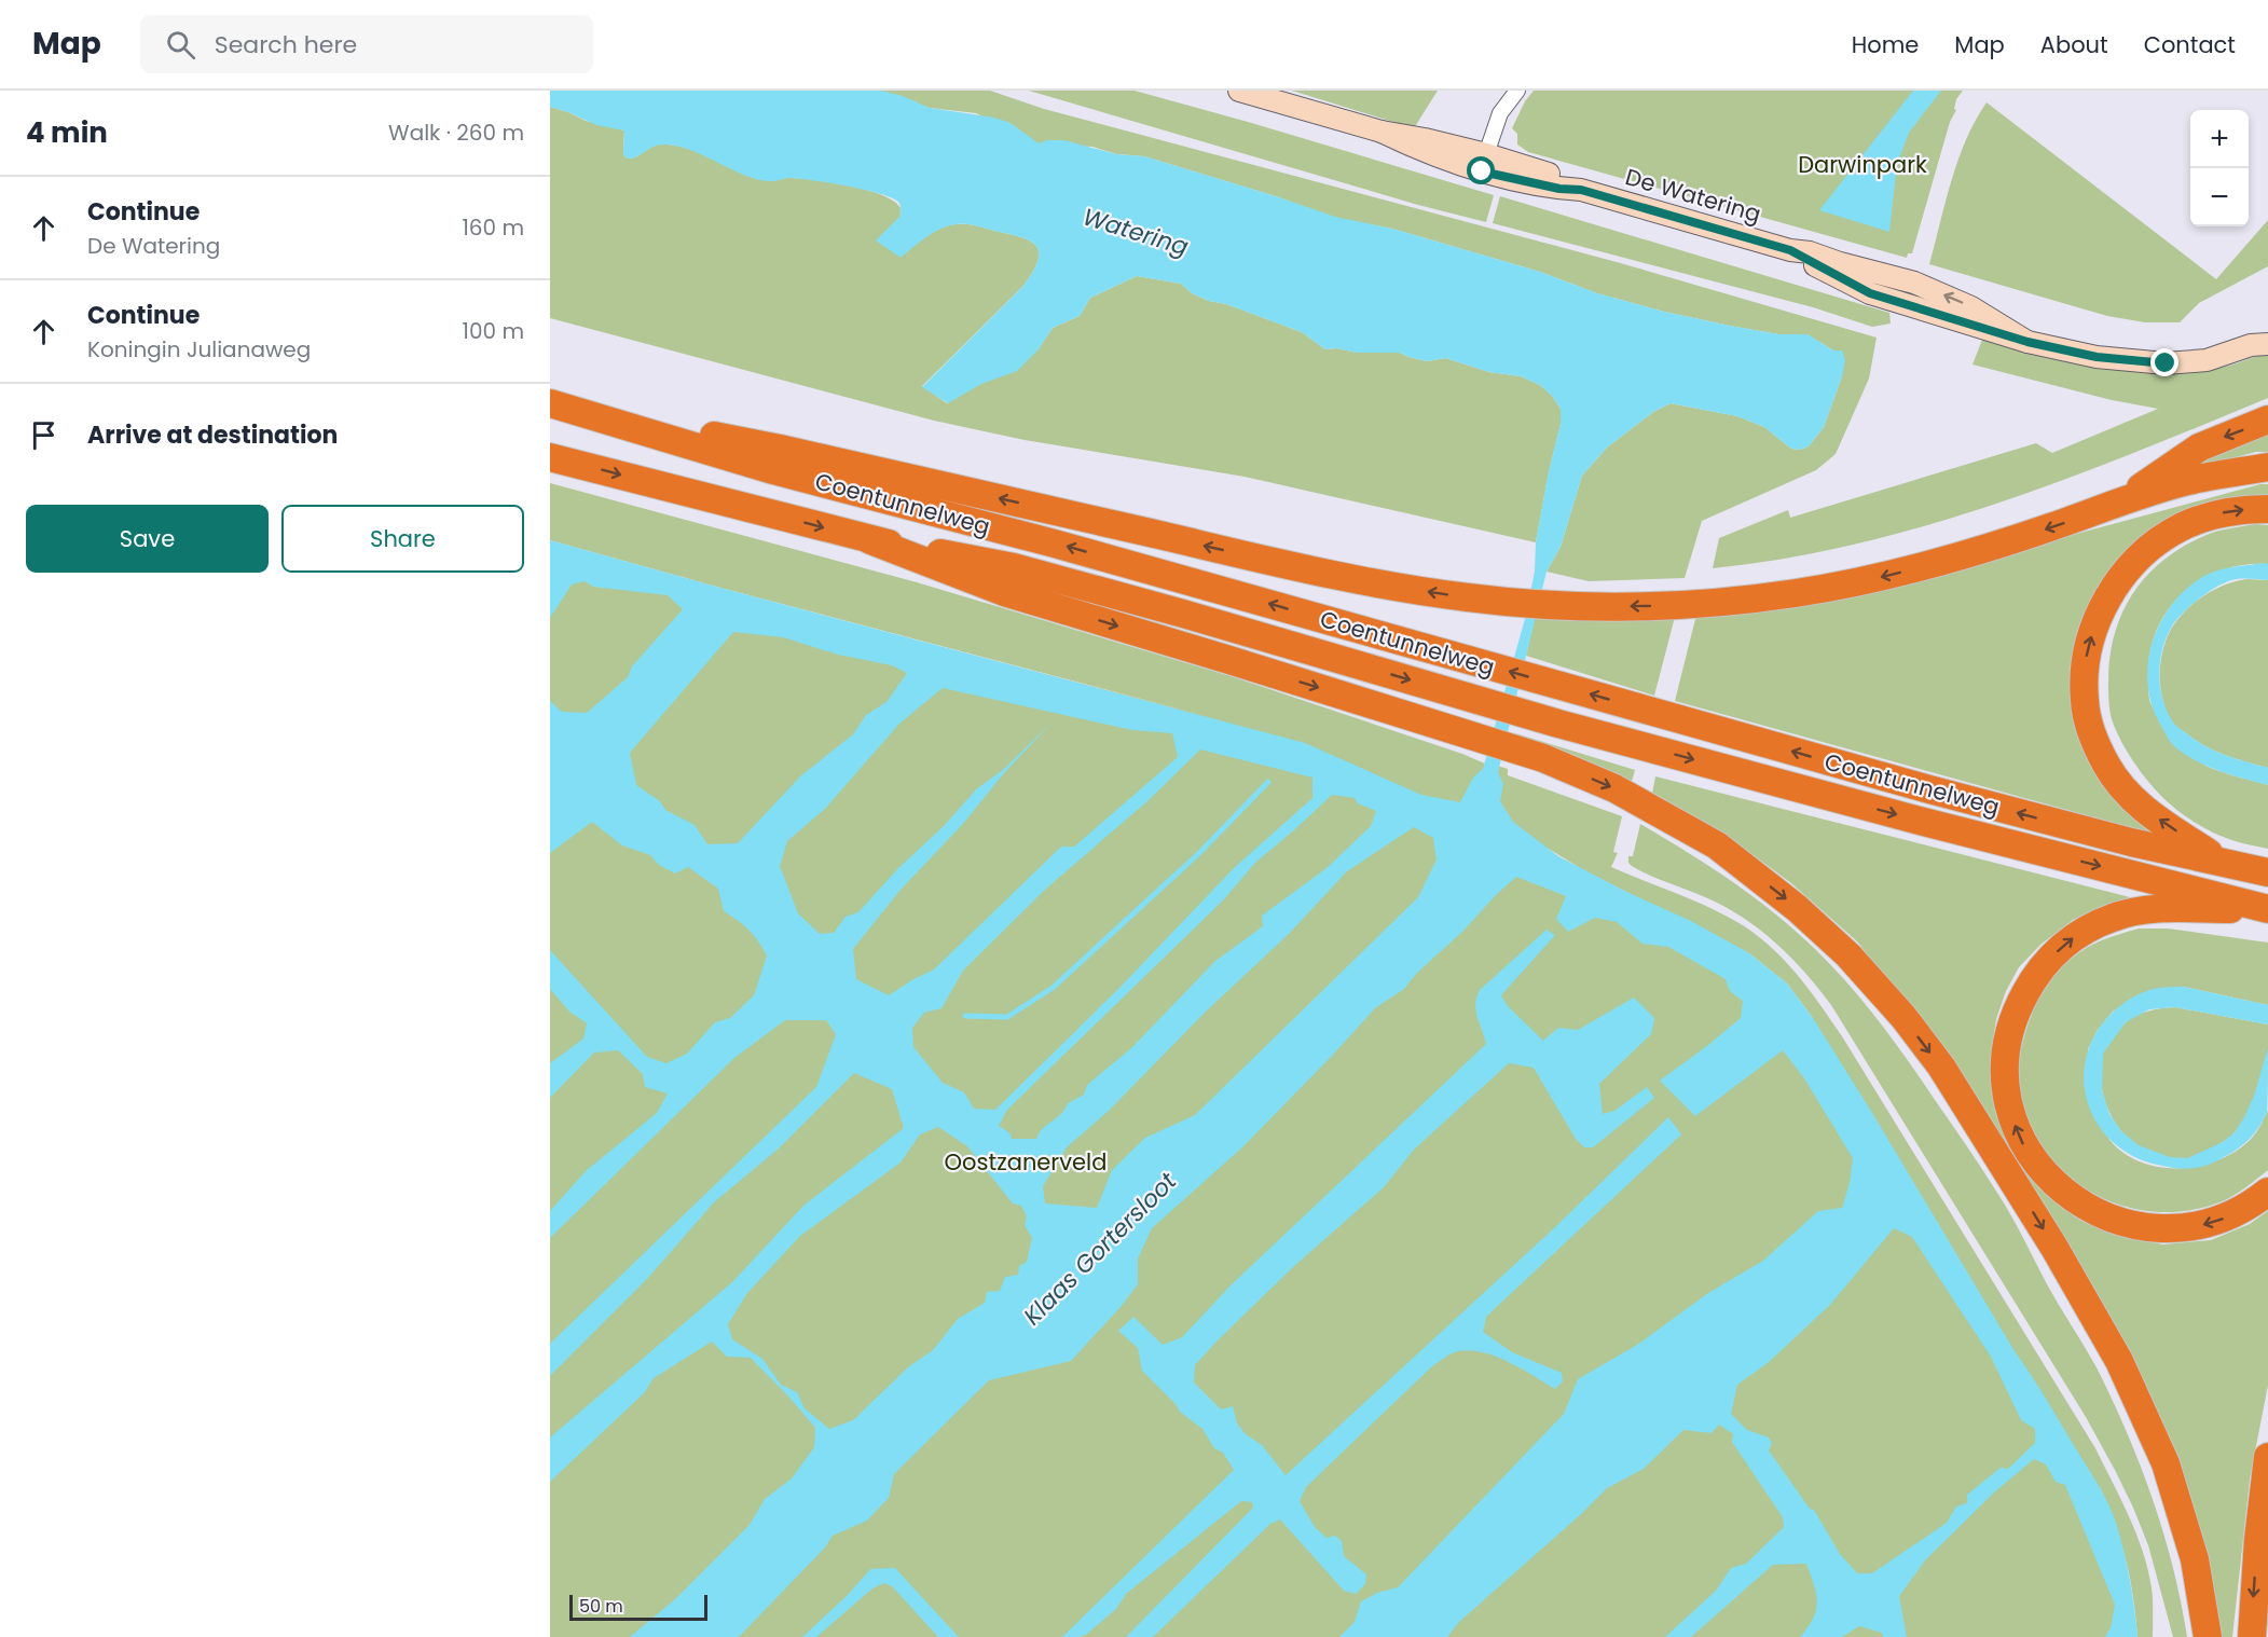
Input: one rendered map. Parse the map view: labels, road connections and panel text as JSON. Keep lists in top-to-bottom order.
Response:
{
  "streets": {
    "highway": ["Coentunnelweg"],
    "main road": ["De Watering"]
  },
  "water": ["Watering", "Klaas Gortersloot"],
  "parks": ["Darwinpark", "Oostzanerveld"],
  "scale_bar": "50 m",
  "page": {
    "header": "Map",
    "search": "Search here",
    "nav": [
      "Home",
      "Map",
      "About",
      "Contact"
    ],
    "heading": ["4 min", "Walk · 260 m"],
    "map_buttons": ["+", "−"],
    "list": [
      ["Continue", "De Watering", "160 m"],
      ["Continue", "Koningin Julianaweg", "100 m"],
      "Arrive at destination"
    ],
    "buttons": ["Save", "Share"],
    "scale": "50 m"
  }
}
